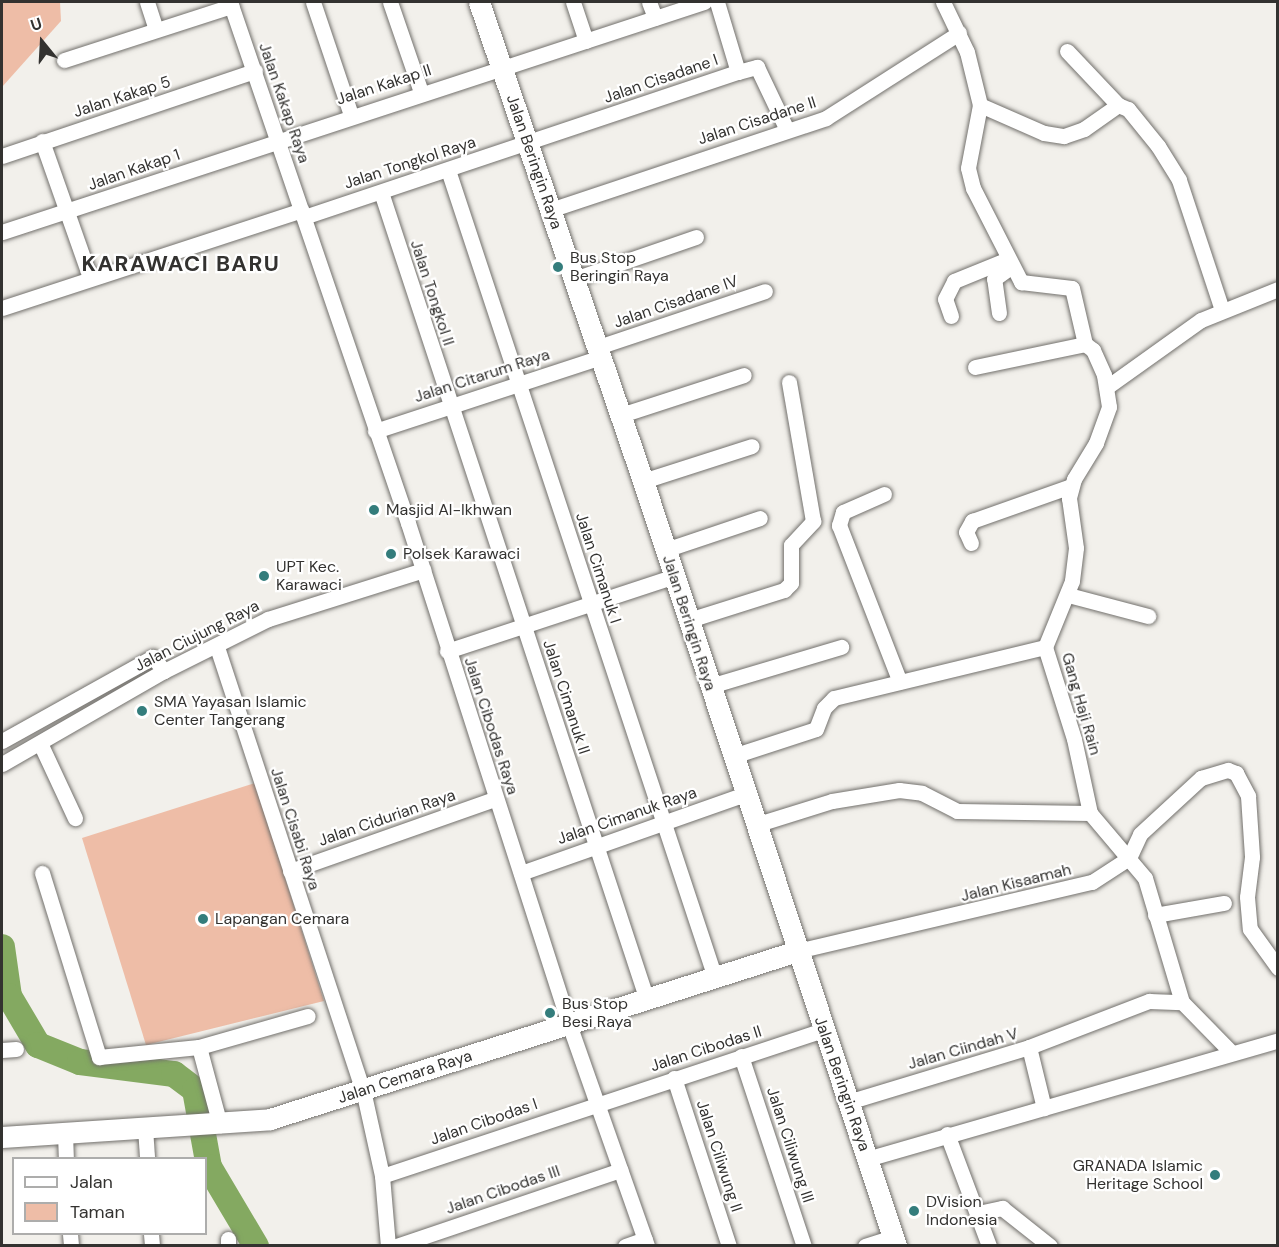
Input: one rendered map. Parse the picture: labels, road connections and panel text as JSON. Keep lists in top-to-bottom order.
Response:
{
  "streets": {
    "street": [
      "Jalan Cisadane I",
      "Jalan Kakap II",
      "Jalan Kakap 5",
      "Jalan Kakap Raya",
      "Jalan Cisadane II",
      "Jalan Beringin Raya",
      "Jalan Tongkol Raya",
      "Jalan Kakap 1",
      "Jalan Tongkol II",
      "Jalan Cisadane IV",
      "Jalan Citarum Raya",
      "Jalan Cimanuk I",
      "Jalan Ciujung Raya",
      "Jalan Cimanuk II",
      "Gang Haji Rain",
      "Jalan Cibodas Raya",
      "Jalan Cimanuk Raya",
      "Jalan Cidurian Raya",
      "Jalan Cisabi Raya",
      "Jalan Kisaamah",
      "Jalan Cibodas II",
      "Jalan Ciindah V",
      "Jalan Cemara Raya",
      "Jalan Cibodas I",
      "Jalan Ciliwung III",
      "Jalan Ciliwung II",
      "Jalan Cibodas III"
    ]
  },
  "crossings": [
    ["Jalan Cisadane I", "Jalan Beringin Raya"],
    ["Jalan Cisadane I", "Jalan Tongkol Raya"],
    ["Jalan Kakap II", "Jalan Kakap Raya"],
    ["Jalan Kakap II", "Jalan Beringin Raya"],
    ["Jalan Kakap II", "Jalan Kakap 1"],
    ["Jalan Kakap 5", "Jalan Kakap Raya"],
    ["Jalan Kakap Raya", "Jalan Tongkol Raya"],
    ["Jalan Kakap Raya", "Jalan Kakap 1"],
    ["Jalan Kakap Raya", "Jalan Cibodas Raya"],
    ["Jalan Cisadane II", "Jalan Beringin Raya"],
    ["Jalan Beringin Raya", "Jalan Tongkol Raya"],
    ["Jalan Beringin Raya", "Jalan Cisadane IV"],
    ["Jalan Beringin Raya", "Jalan Citarum Raya"],
    ["Jalan Beringin Raya", "Jalan Cimanuk Raya"],
    ["Jalan Beringin Raya", "Jalan Kisaamah"],
    ["Jalan Beringin Raya", "Jalan Cibodas II"],
    ["Jalan Beringin Raya", "Jalan Ciindah V"],
    ["Jalan Beringin Raya", "Jalan Cemara Raya"],
    ["Jalan Tongkol Raya", "Jalan Tongkol II"],
    ["Jalan Tongkol Raya", "Jalan Cimanuk I"],
    ["Jalan Tongkol Raya", "Jalan Cibodas Raya"],
    ["Jalan Tongkol II", "Jalan Citarum Raya"],
    ["Jalan Tongkol II", "Jalan Cimanuk II"],
    ["Jalan Cisadane IV", "Jalan Citarum Raya"],
    ["Jalan Citarum Raya", "Jalan Cimanuk I"],
    ["Jalan Citarum Raya", "Jalan Cimanuk II"],
    ["Jalan Citarum Raya", "Jalan Cibodas Raya"],
    ["Jalan Cimanuk I", "Jalan Cimanuk Raya"],
    ["Jalan Cimanuk I", "Jalan Cemara Raya"],
    ["Jalan Ciujung Raya", "Jalan Cibodas Raya"],
    ["Jalan Ciujung Raya", "Jalan Cisabi Raya"],
    ["Jalan Cimanuk II", "Jalan Cimanuk Raya"],
    ["Jalan Cimanuk II", "Jalan Cemara Raya"],
    ["Jalan Cibodas Raya", "Jalan Cimanuk Raya"],
    ["Jalan Cibodas Raya", "Jalan Cidurian Raya"],
    ["Jalan Cibodas Raya", "Jalan Cibodas II"],
    ["Jalan Cibodas Raya", "Jalan Cemara Raya"],
    ["Jalan Cibodas Raya", "Jalan Cibodas I"],
    ["Jalan Cibodas Raya", "Jalan Cibodas III"],
    ["Jalan Cidurian Raya", "Jalan Cisabi Raya"],
    ["Jalan Cisabi Raya", "Jalan Cemara Raya"],
    ["Jalan Kisaamah", "Jalan Cemara Raya"],
    ["Jalan Cibodas II", "Jalan Cibodas I"],
    ["Jalan Cibodas II", "Jalan Ciliwung III"],
    ["Jalan Cibodas II", "Jalan Ciliwung II"]
  ],
  "districts": ["KARAWACI BARU"],
  "places": [
    "Bus Stop Beringin Raya",
    "Masjid Al-Ikhwan",
    "Polsek Karawaci",
    "UPT Kec. Karawaci",
    "SMA Yayasan Islamic Center Tangerang",
    "Lapangan Cemara",
    "Bus Stop Besi Raya",
    "GRANADA Islamic Heritage School",
    "DVision Indonesia"
  ],
  "legend": ["Jalan", "Taman"],
  "north": "top"
}
